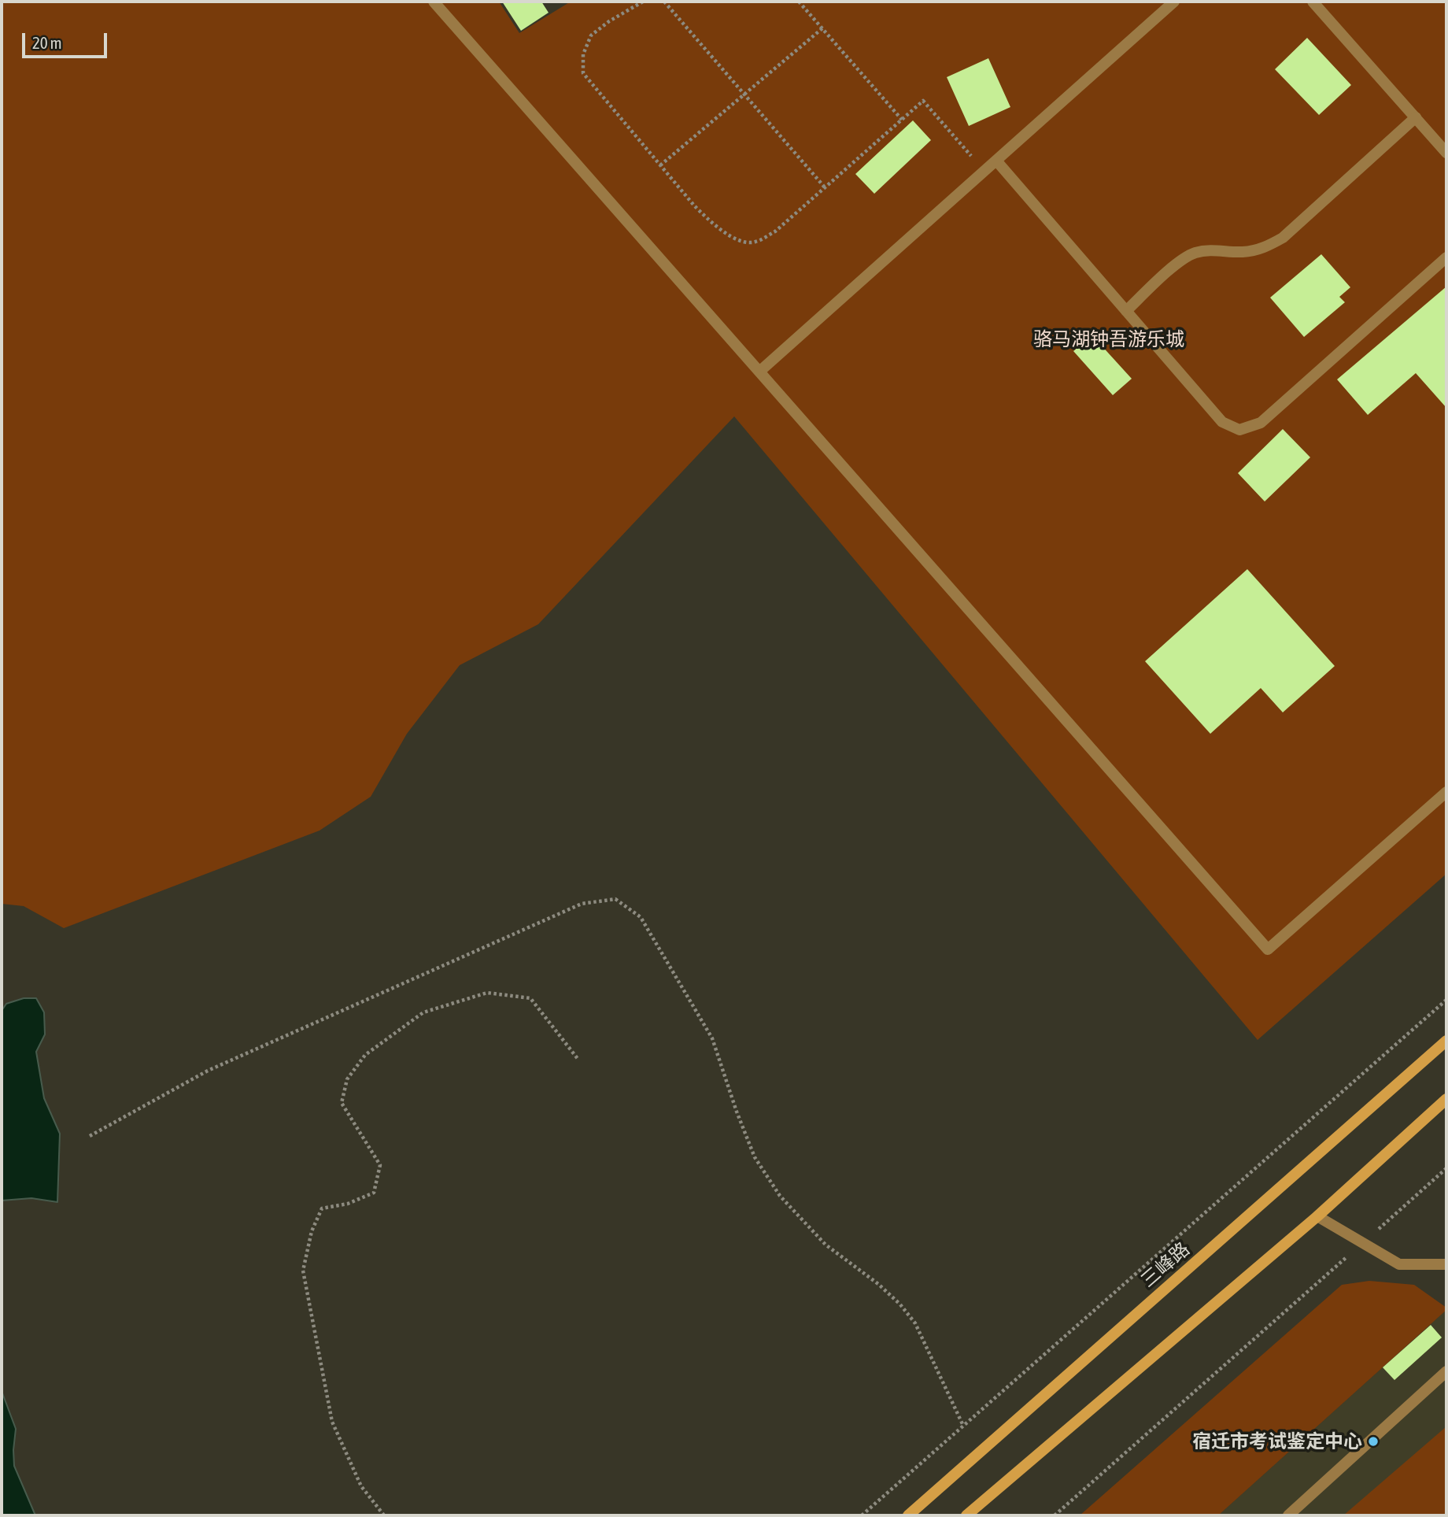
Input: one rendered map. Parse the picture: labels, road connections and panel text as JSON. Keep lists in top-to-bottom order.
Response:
{
  "streets": {
    "main road": ["三峰路"]
  },
  "parks": ["骆马湖钟吾游乐城"],
  "places": ["宿迁市考试鉴定中心"],
  "scale_bar": "20 m"
}
